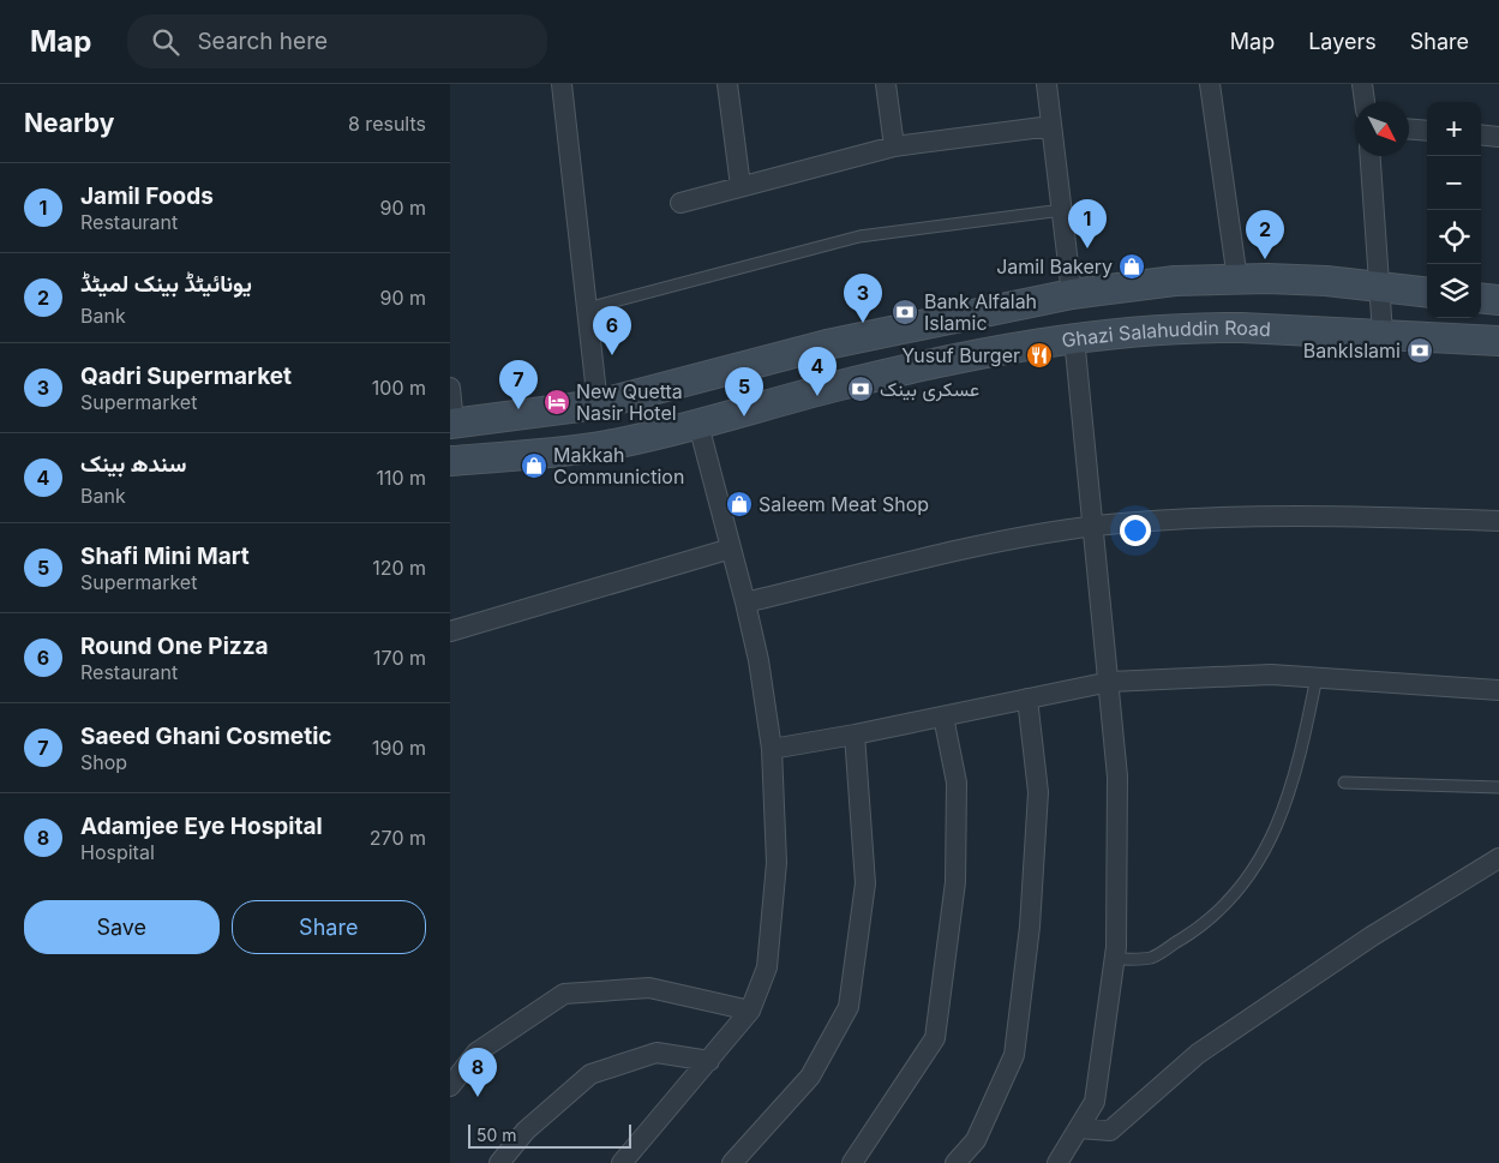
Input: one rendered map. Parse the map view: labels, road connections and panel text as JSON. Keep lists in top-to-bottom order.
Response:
{
  "streets": {
    "main road": ["Ghazi Salahuddin Road"]
  },
  "places": {
    "shop": ["Jamil Bakery", "Makkah Communiction", "Saleem Meat Shop"],
    "bank": ["Bank Alfalah Islamic", "BankIslami", "عسکری بینک"],
    "restaurant": ["Yusuf Burger"],
    "hotel": ["New Quetta Nasir Hotel"]
  },
  "scale_bar": "50 m",
  "north": "bottom right",
  "page": {
    "header": "Map",
    "search": "Search here",
    "nav": ["Map", "Layers", "Share"],
    "heading": ["Nearby", "8 results"],
    "map_buttons": ["+", "−"],
    "list": [
      {
        "mark": "1",
        "name": "Jamil Foods",
        "note": "Restaurant",
        "value": "90 m"
      },
      {
        "mark": "2",
        "name": "یونائیٹڈ بینک لمیٹڈ",
        "note": "Bank",
        "value": "90 m"
      },
      {
        "mark": "3",
        "name": "Qadri Supermarket",
        "note": "Supermarket",
        "value": "100 m"
      },
      {
        "mark": "4",
        "name": "سندھ بینک",
        "note": "Bank",
        "value": "110 m"
      },
      {
        "mark": "5",
        "name": "Shafi Mini Mart",
        "note": "Supermarket",
        "value": "120 m"
      },
      {
        "mark": "6",
        "name": "Round One Pizza",
        "note": "Restaurant",
        "value": "170 m"
      },
      {
        "mark": "7",
        "name": "Saeed Ghani Cosmetic",
        "note": "Shop",
        "value": "190 m"
      },
      {
        "mark": "8",
        "name": "Adamjee Eye Hospital",
        "note": "Hospital",
        "value": "270 m"
      }
    ],
    "pins": [
      "1",
      "2",
      "3",
      "6",
      "4",
      "7",
      "5",
      "8"
    ],
    "buttons": ["Save", "Share"],
    "scale": "50 m"
  }
}
